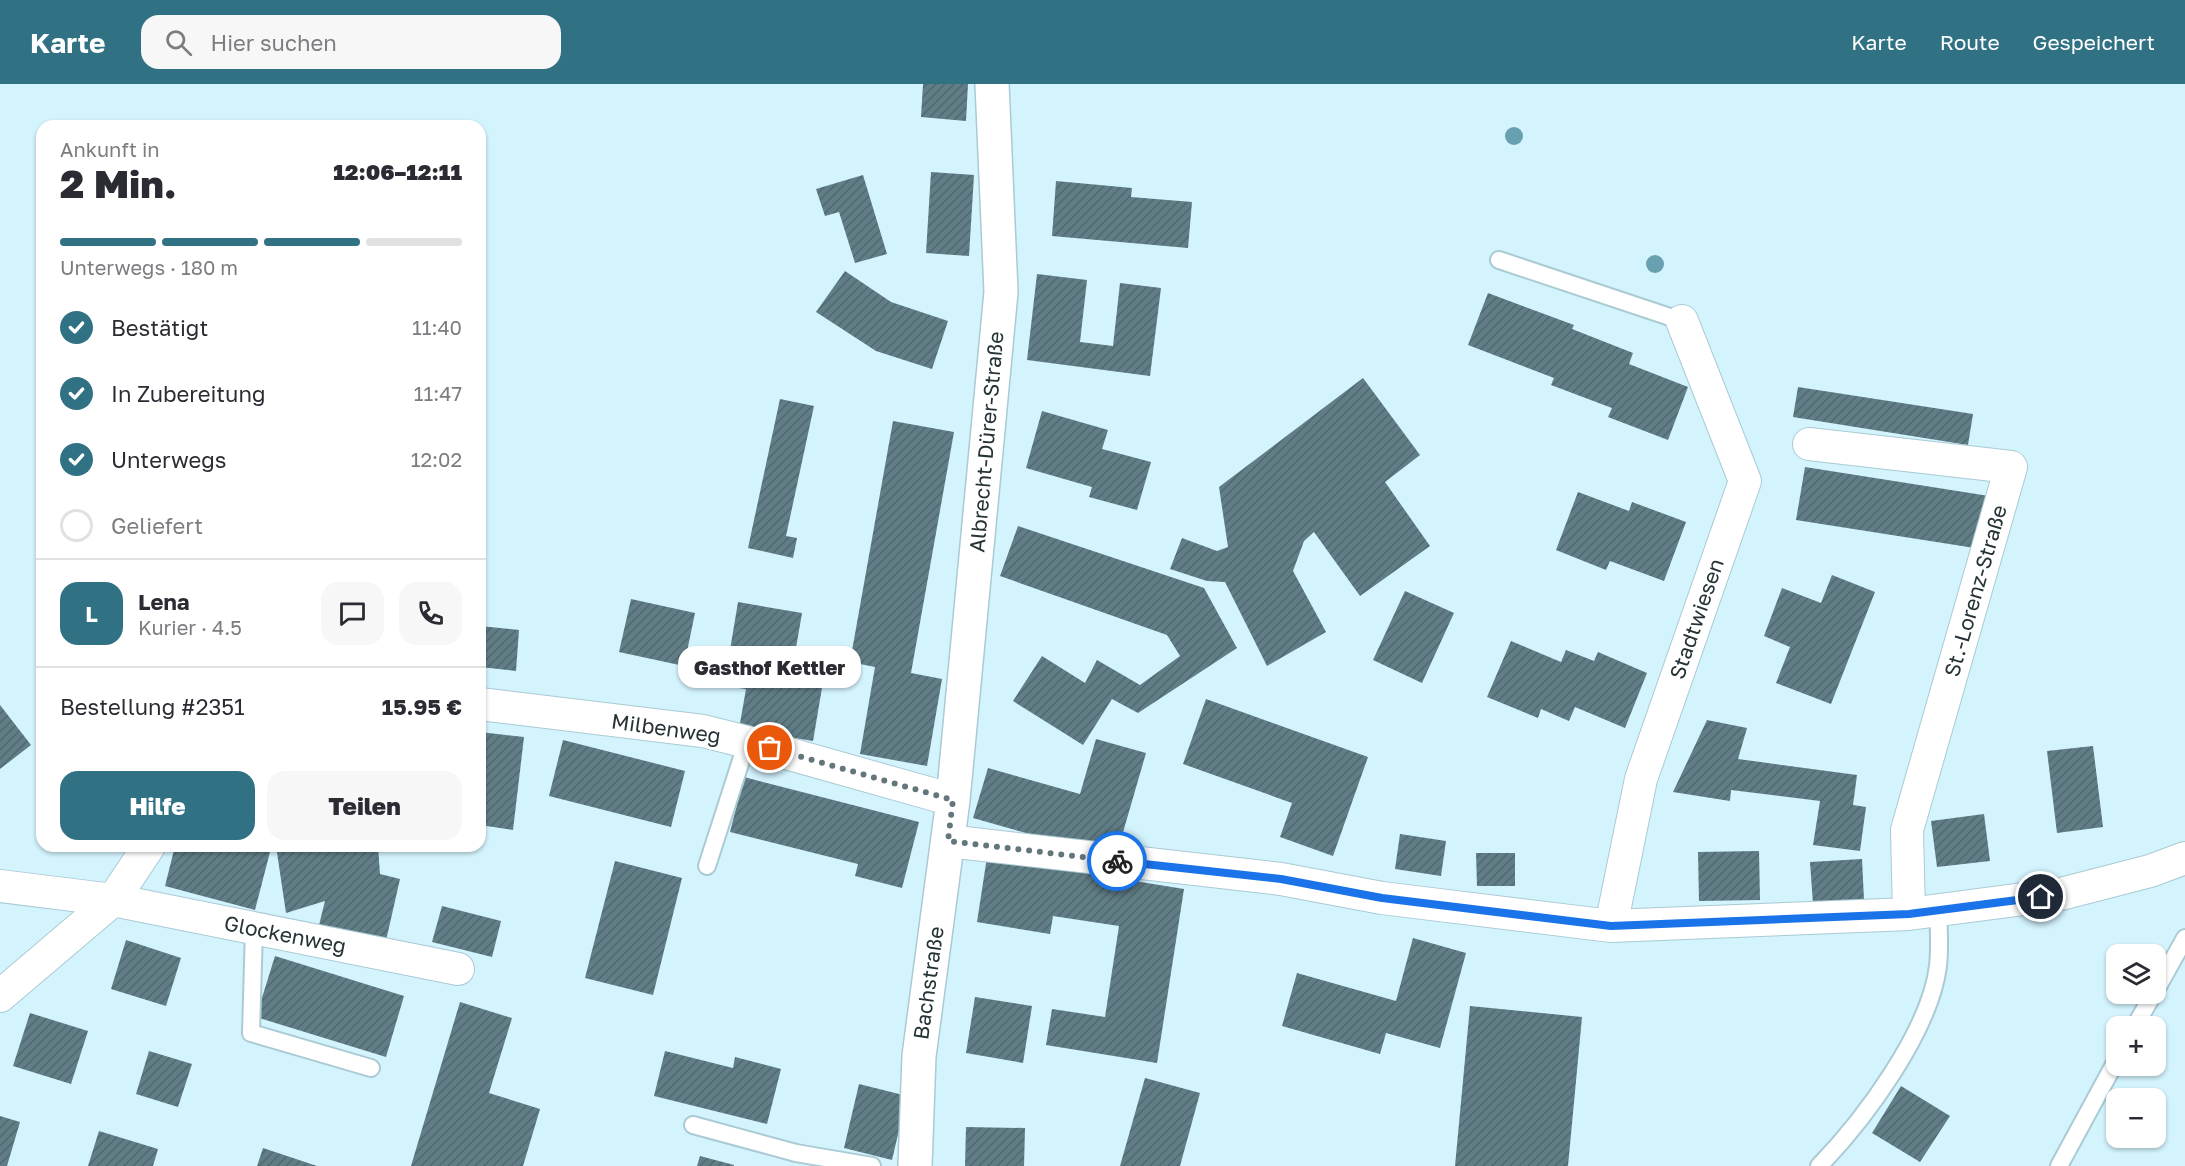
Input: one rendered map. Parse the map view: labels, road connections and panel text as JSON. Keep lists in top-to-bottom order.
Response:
{
  "streets": {
    "street": [
      "Albrecht-Dürer-Straße",
      "St.-Lorenz-Straße",
      "Stadtwiesen",
      "Milbenweg",
      "Glockenweg",
      "Bachstraße"
    ]
  },
  "crossings": [
    ["Albrecht-Dürer-Straße", "Milbenweg"],
    ["Albrecht-Dürer-Straße", "Bachstraße"],
    ["Milbenweg", "Bachstraße"]
  ],
  "places": ["Gasthof Kettler"],
  "page": {
    "header": "Karte",
    "search": "Hier suchen",
    "nav": ["Karte", "Route", "Gespeichert"],
    "heading": ["2 Min.", "Ankunft in", "12:06–12:11"],
    "panel": [
      "Lena",
      "Kurier · 4.5",
      "Bestellung #2351",
      "15.95 €"
    ],
    "bar": "Unterwegs · 180 m",
    "list": [
      ["Bestätigt", "11:40"],
      ["In Zubereitung", "11:47"],
      ["Unterwegs", "12:02"],
      "Geliefert"
    ],
    "round": "L",
    "bubble": "Gasthof Kettler",
    "buttons": ["Hilfe", "Teilen"],
    "map_buttons": ["+", "−"]
  }
}
